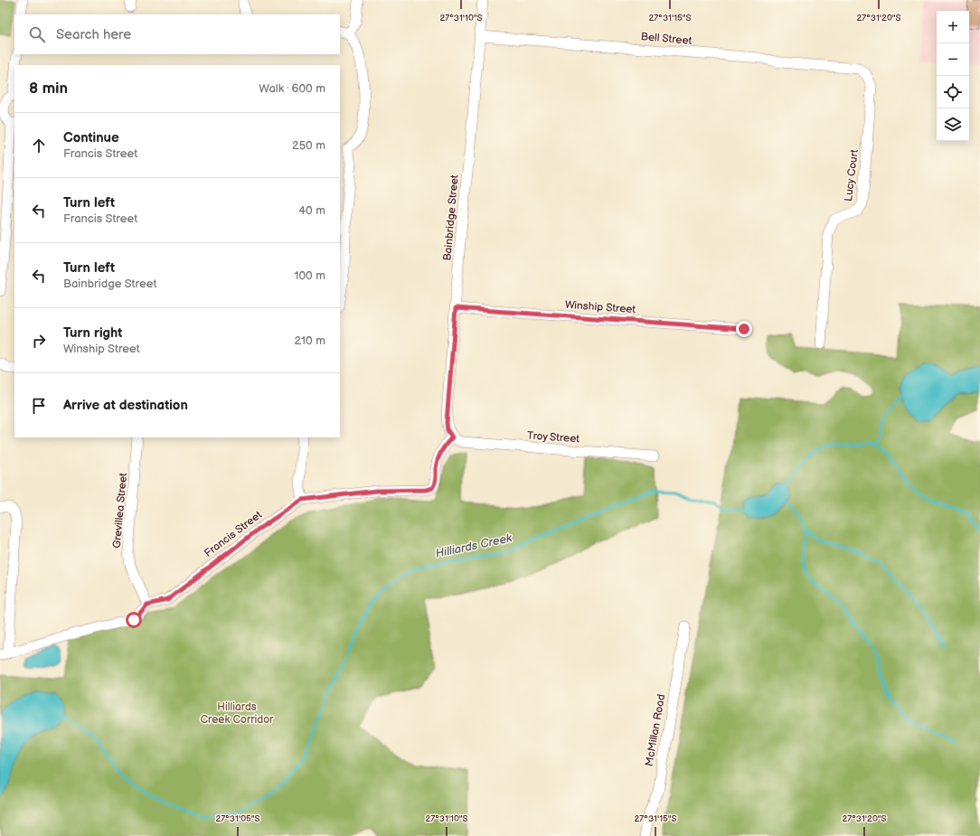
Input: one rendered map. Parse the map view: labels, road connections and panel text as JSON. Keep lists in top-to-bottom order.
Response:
{
  "streets": {
    "street": [
      "Bell Street",
      "Lucy Court",
      "Bainbridge Street",
      "Winship Street",
      "Troy Street",
      "Grevillea Street",
      "Francis Street",
      "McMillan Road"
    ]
  },
  "crossings": [
    ["Bell Street", "Lucy Court"],
    ["Bell Street", "Bainbridge Street"],
    ["Bainbridge Street", "Winship Street"],
    ["Bainbridge Street", "Troy Street"],
    ["Bainbridge Street", "Francis Street"],
    ["Troy Street", "Francis Street"],
    ["Grevillea Street", "Francis Street"]
  ],
  "water": ["Hilliards Creek"],
  "parks": ["Hilliards Creek Corridor"],
  "page": {
    "map_buttons": ["+", "−"],
    "search": "Search here",
    "heading": ["8 min", "Walk · 600 m"],
    "list": [
      ["Continue", "Francis Street", "250 m"],
      ["Turn left", "Francis Street", "40 m"],
      ["Turn left", "Bainbridge Street", "100 m"],
      ["Turn right", "Winship Street", "210 m"],
      "Arrive at destination"
    ]
  },
  "coordinates": [
    "27°31'10\"S",
    "27°31'15\"S",
    "27°31'20\"S",
    "27°31'05\"S"
  ]
}
